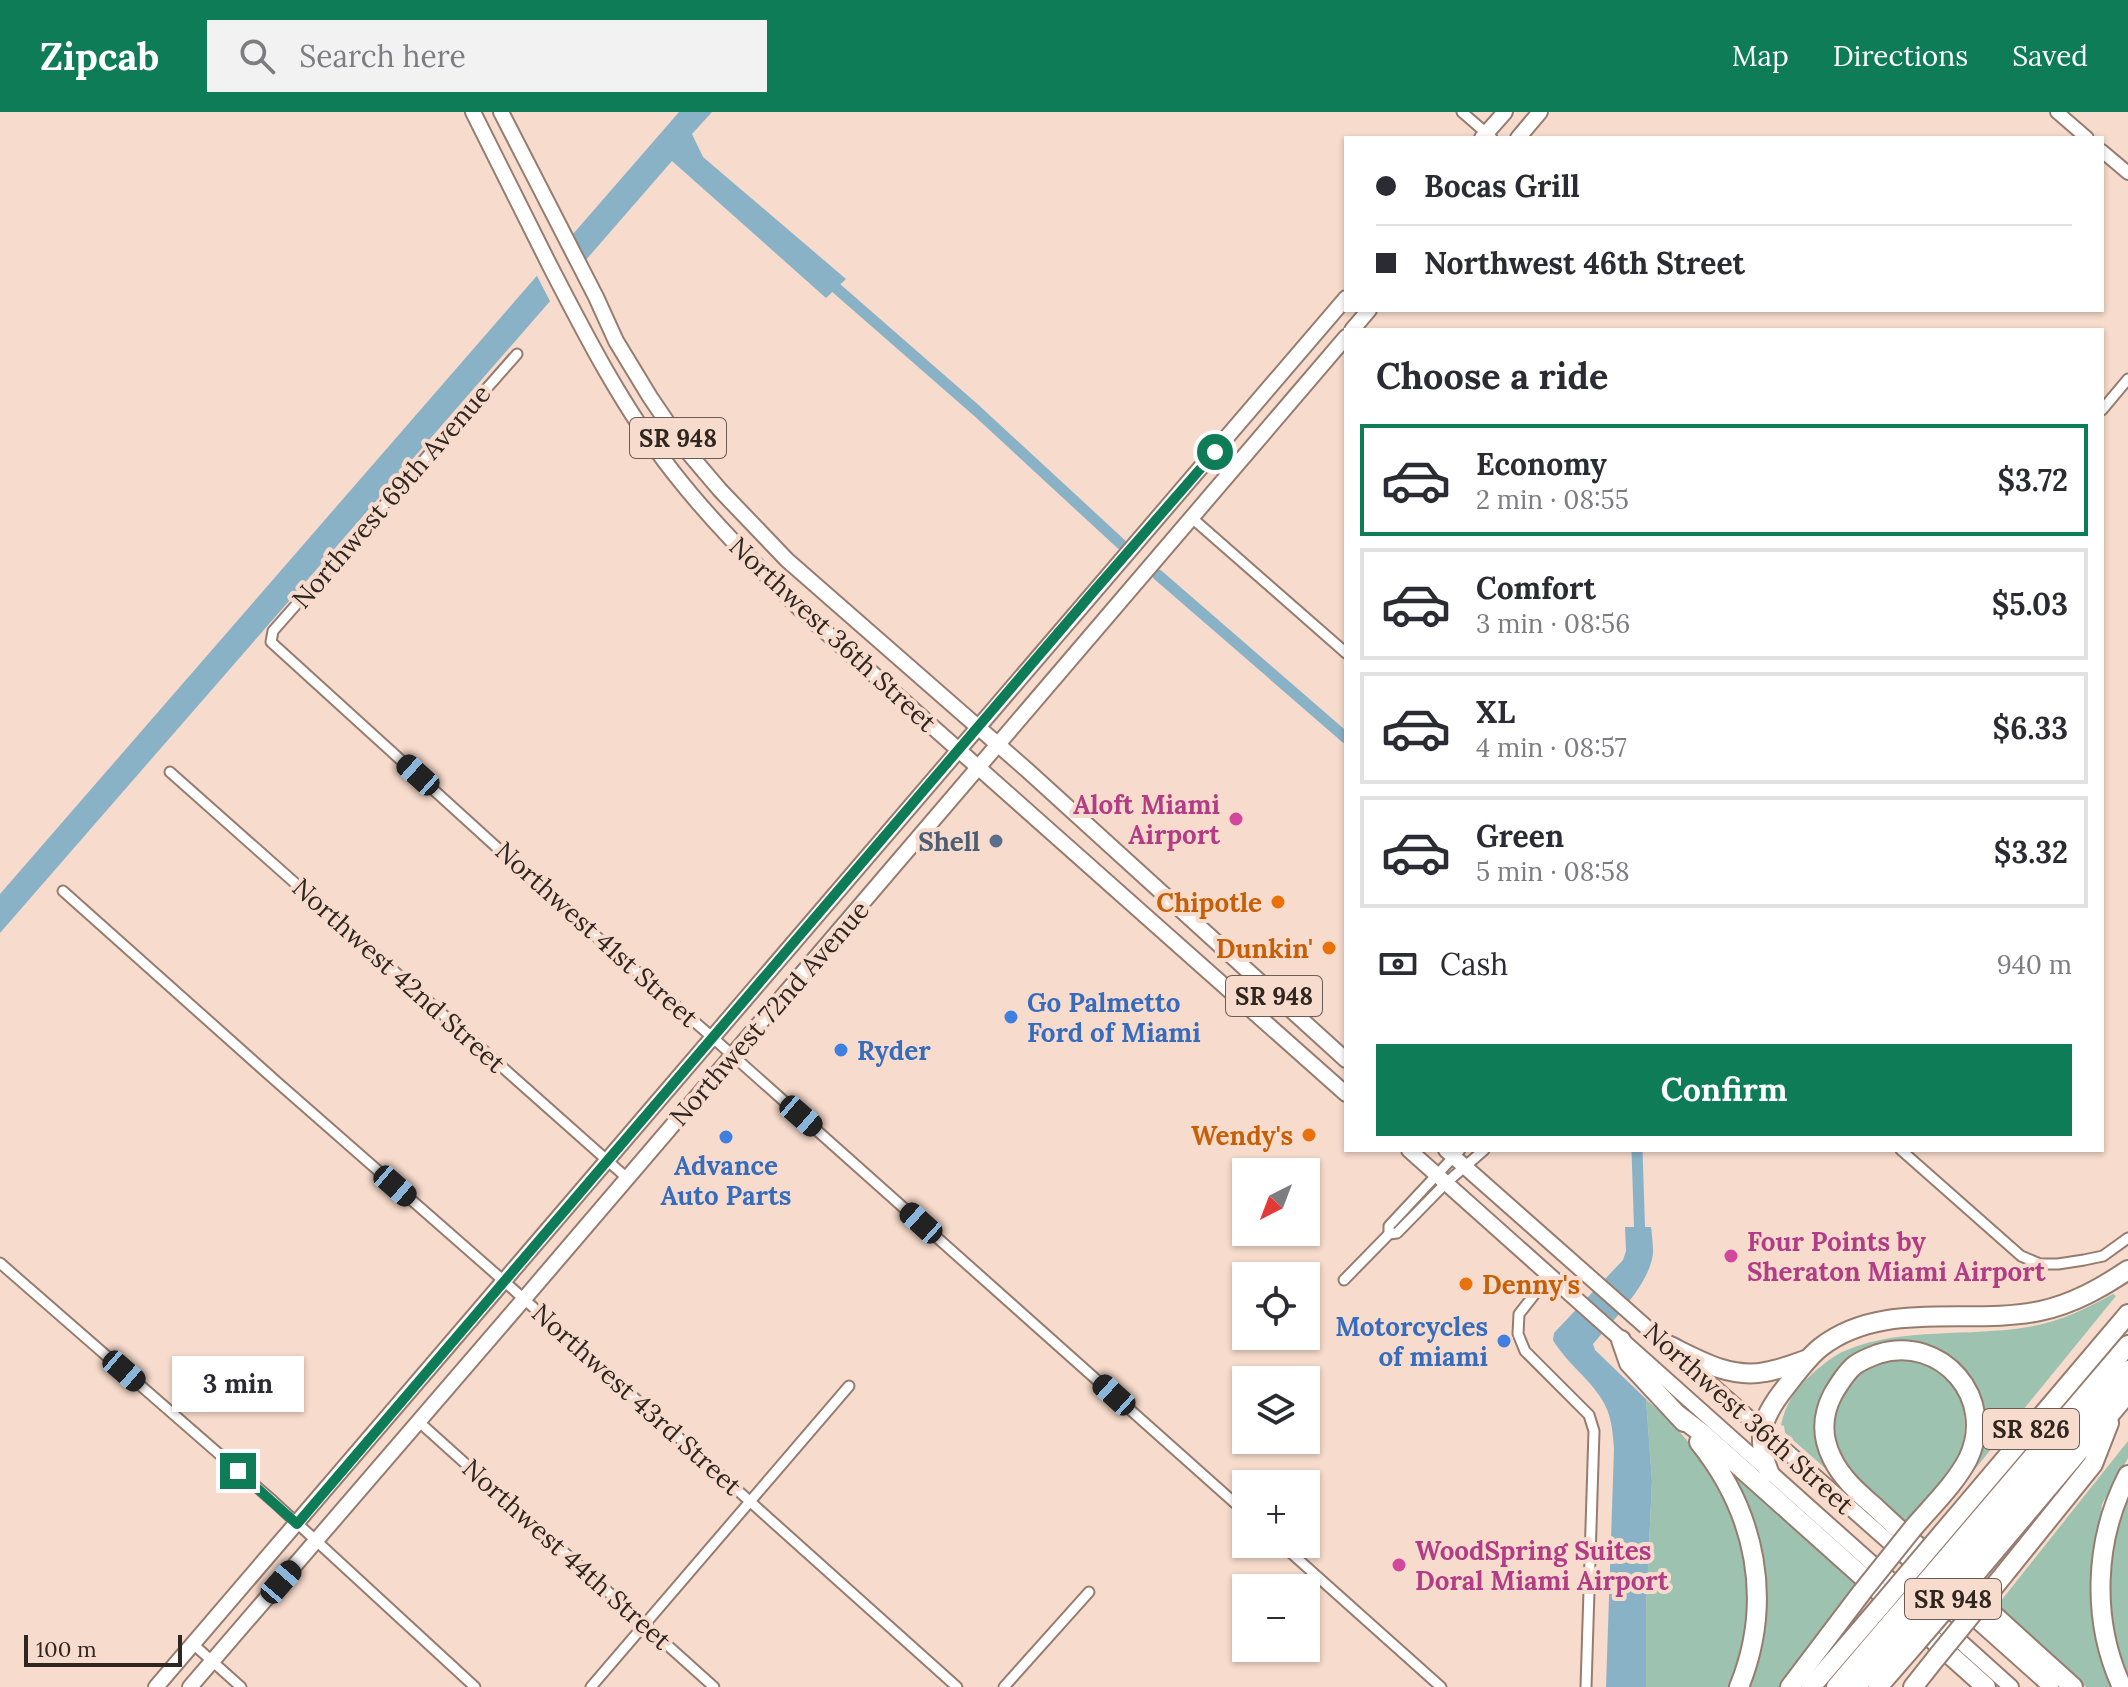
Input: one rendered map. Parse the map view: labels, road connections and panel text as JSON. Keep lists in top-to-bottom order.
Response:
{
  "streets": {
    "highway": ["SR 826"],
    "main road": ["SR 948", "Northwest 36th Street", "Northwest 72nd Avenue"],
    "street": [
      "Northwest 69th Avenue",
      "Northwest 41st Street",
      "Northwest 42nd Street",
      "Northwest 43rd Street",
      "Northwest 44th Street"
    ]
  },
  "crossings": [
    ["Northwest 69th Avenue", "Northwest 41st Street"],
    ["Northwest 36th Street", "Northwest 72nd Avenue"],
    ["Northwest 41st Street", "Northwest 72nd Avenue"],
    ["Northwest 42nd Street", "Northwest 72nd Avenue"],
    ["Northwest 72nd Avenue", "Northwest 43rd Street"],
    ["Northwest 72nd Avenue", "Northwest 44th Street"]
  ],
  "places": [
    "Aloft Miami Airport",
    "Shell",
    "Chipotle",
    "Dunkin'",
    "Go Palmetto Ford of Miami",
    "Ryder",
    "Wendy's",
    "Advance Auto Parts",
    "Four Points by Sheraton Miami Airport",
    "Denny's",
    "Motorcycles of miami",
    "WoodSpring Suites Doral Miami Airport"
  ],
  "scale_bar": "100 m",
  "north": "bottom left",
  "page": {
    "header": "Zipcab",
    "search": "Search here",
    "nav": ["Map", "Directions", "Saved"],
    "banner": ["Bocas Grill", "Northwest 46th Street"],
    "heading": "Choose a ride",
    "list": [
      {
        "name": "Economy",
        "note": "2 min · 08:55",
        "value": "$3.72"
      },
      {
        "name": "Comfort",
        "note": "3 min · 08:56",
        "value": "$5.03"
      },
      {
        "name": "XL",
        "note": "4 min · 08:57",
        "value": "$6.33"
      },
      {
        "name": "Green",
        "note": "5 min · 08:58",
        "value": "$3.32"
      }
    ],
    "pay": ["Cash", "940 m"],
    "buttons": "Confirm",
    "map_buttons": ["+", "−"],
    "bubble": "3 min",
    "scale": "100 m"
  }
}
